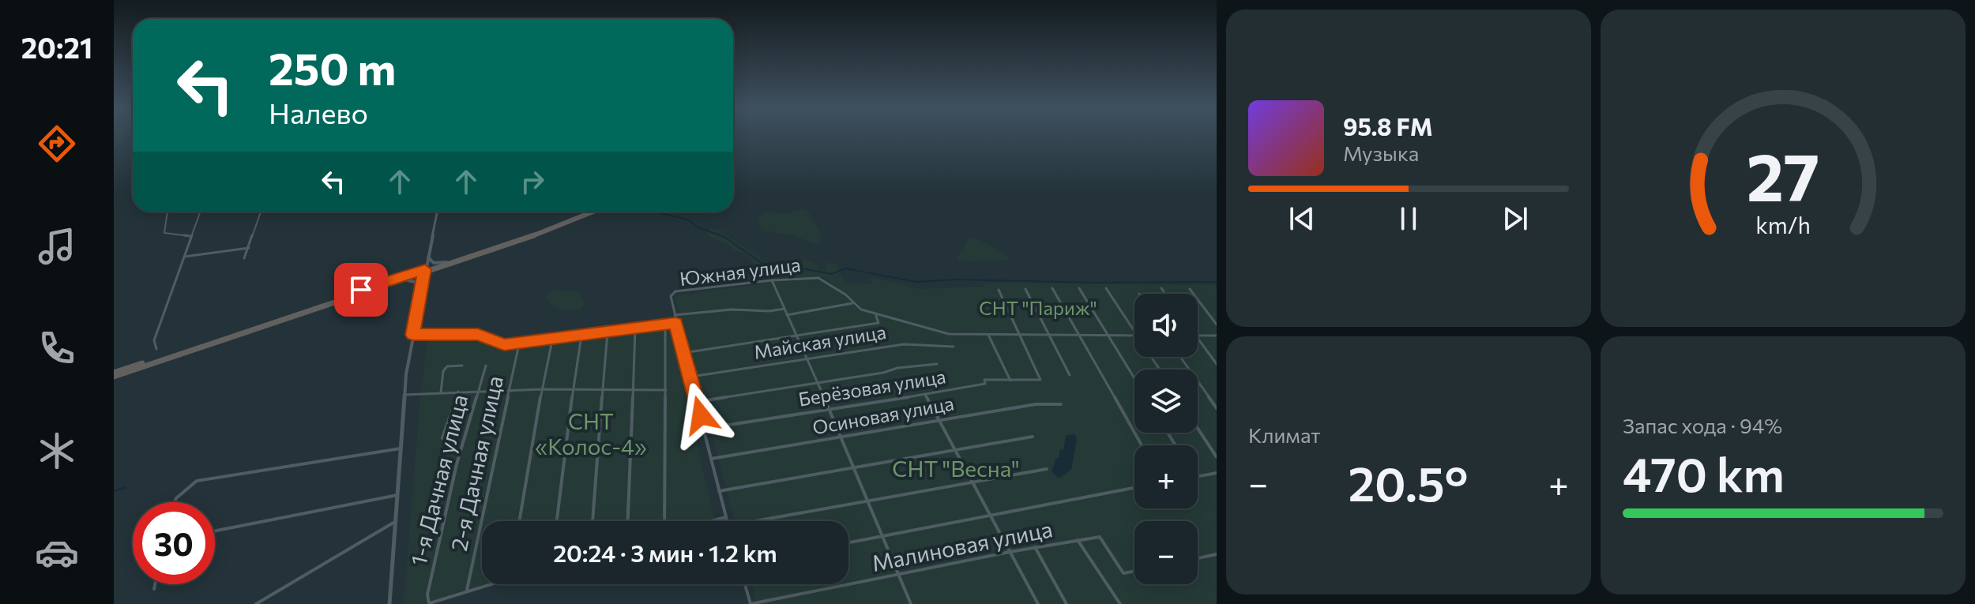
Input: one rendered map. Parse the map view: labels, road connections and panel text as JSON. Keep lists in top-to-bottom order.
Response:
{
  "streets": {
    "street": [
      "Южная улица",
      "Майская улица",
      "Берёзовая улица",
      "Осиновая улица",
      "2-я Дачная улица",
      "1-я Дачная улица",
      "Малиновая улица"
    ]
  },
  "crossings": [
    ["Южная улица", "Берёзовая улица"]
  ],
  "parks": ["СНТ \"Париж\"", "СНТ «Колос-4»", "СНТ \"Весна\""],
  "page": {
    "tabs": "20:21",
    "turn": ["250 m", "Налево"],
    "song": ["95.8 FM", "Музыка"],
    "map_buttons": ["+", "−"],
    "tile": [
      "Климат",
      ["Запас хода · 94%", "470 km"]
    ],
    "heat": ["−", "20.5°", "+"],
    "limit": "30",
    "trip": "20:24 · 3 мин · 1.2 km",
    "gauge": ["27", "km/h"]
  }
}
